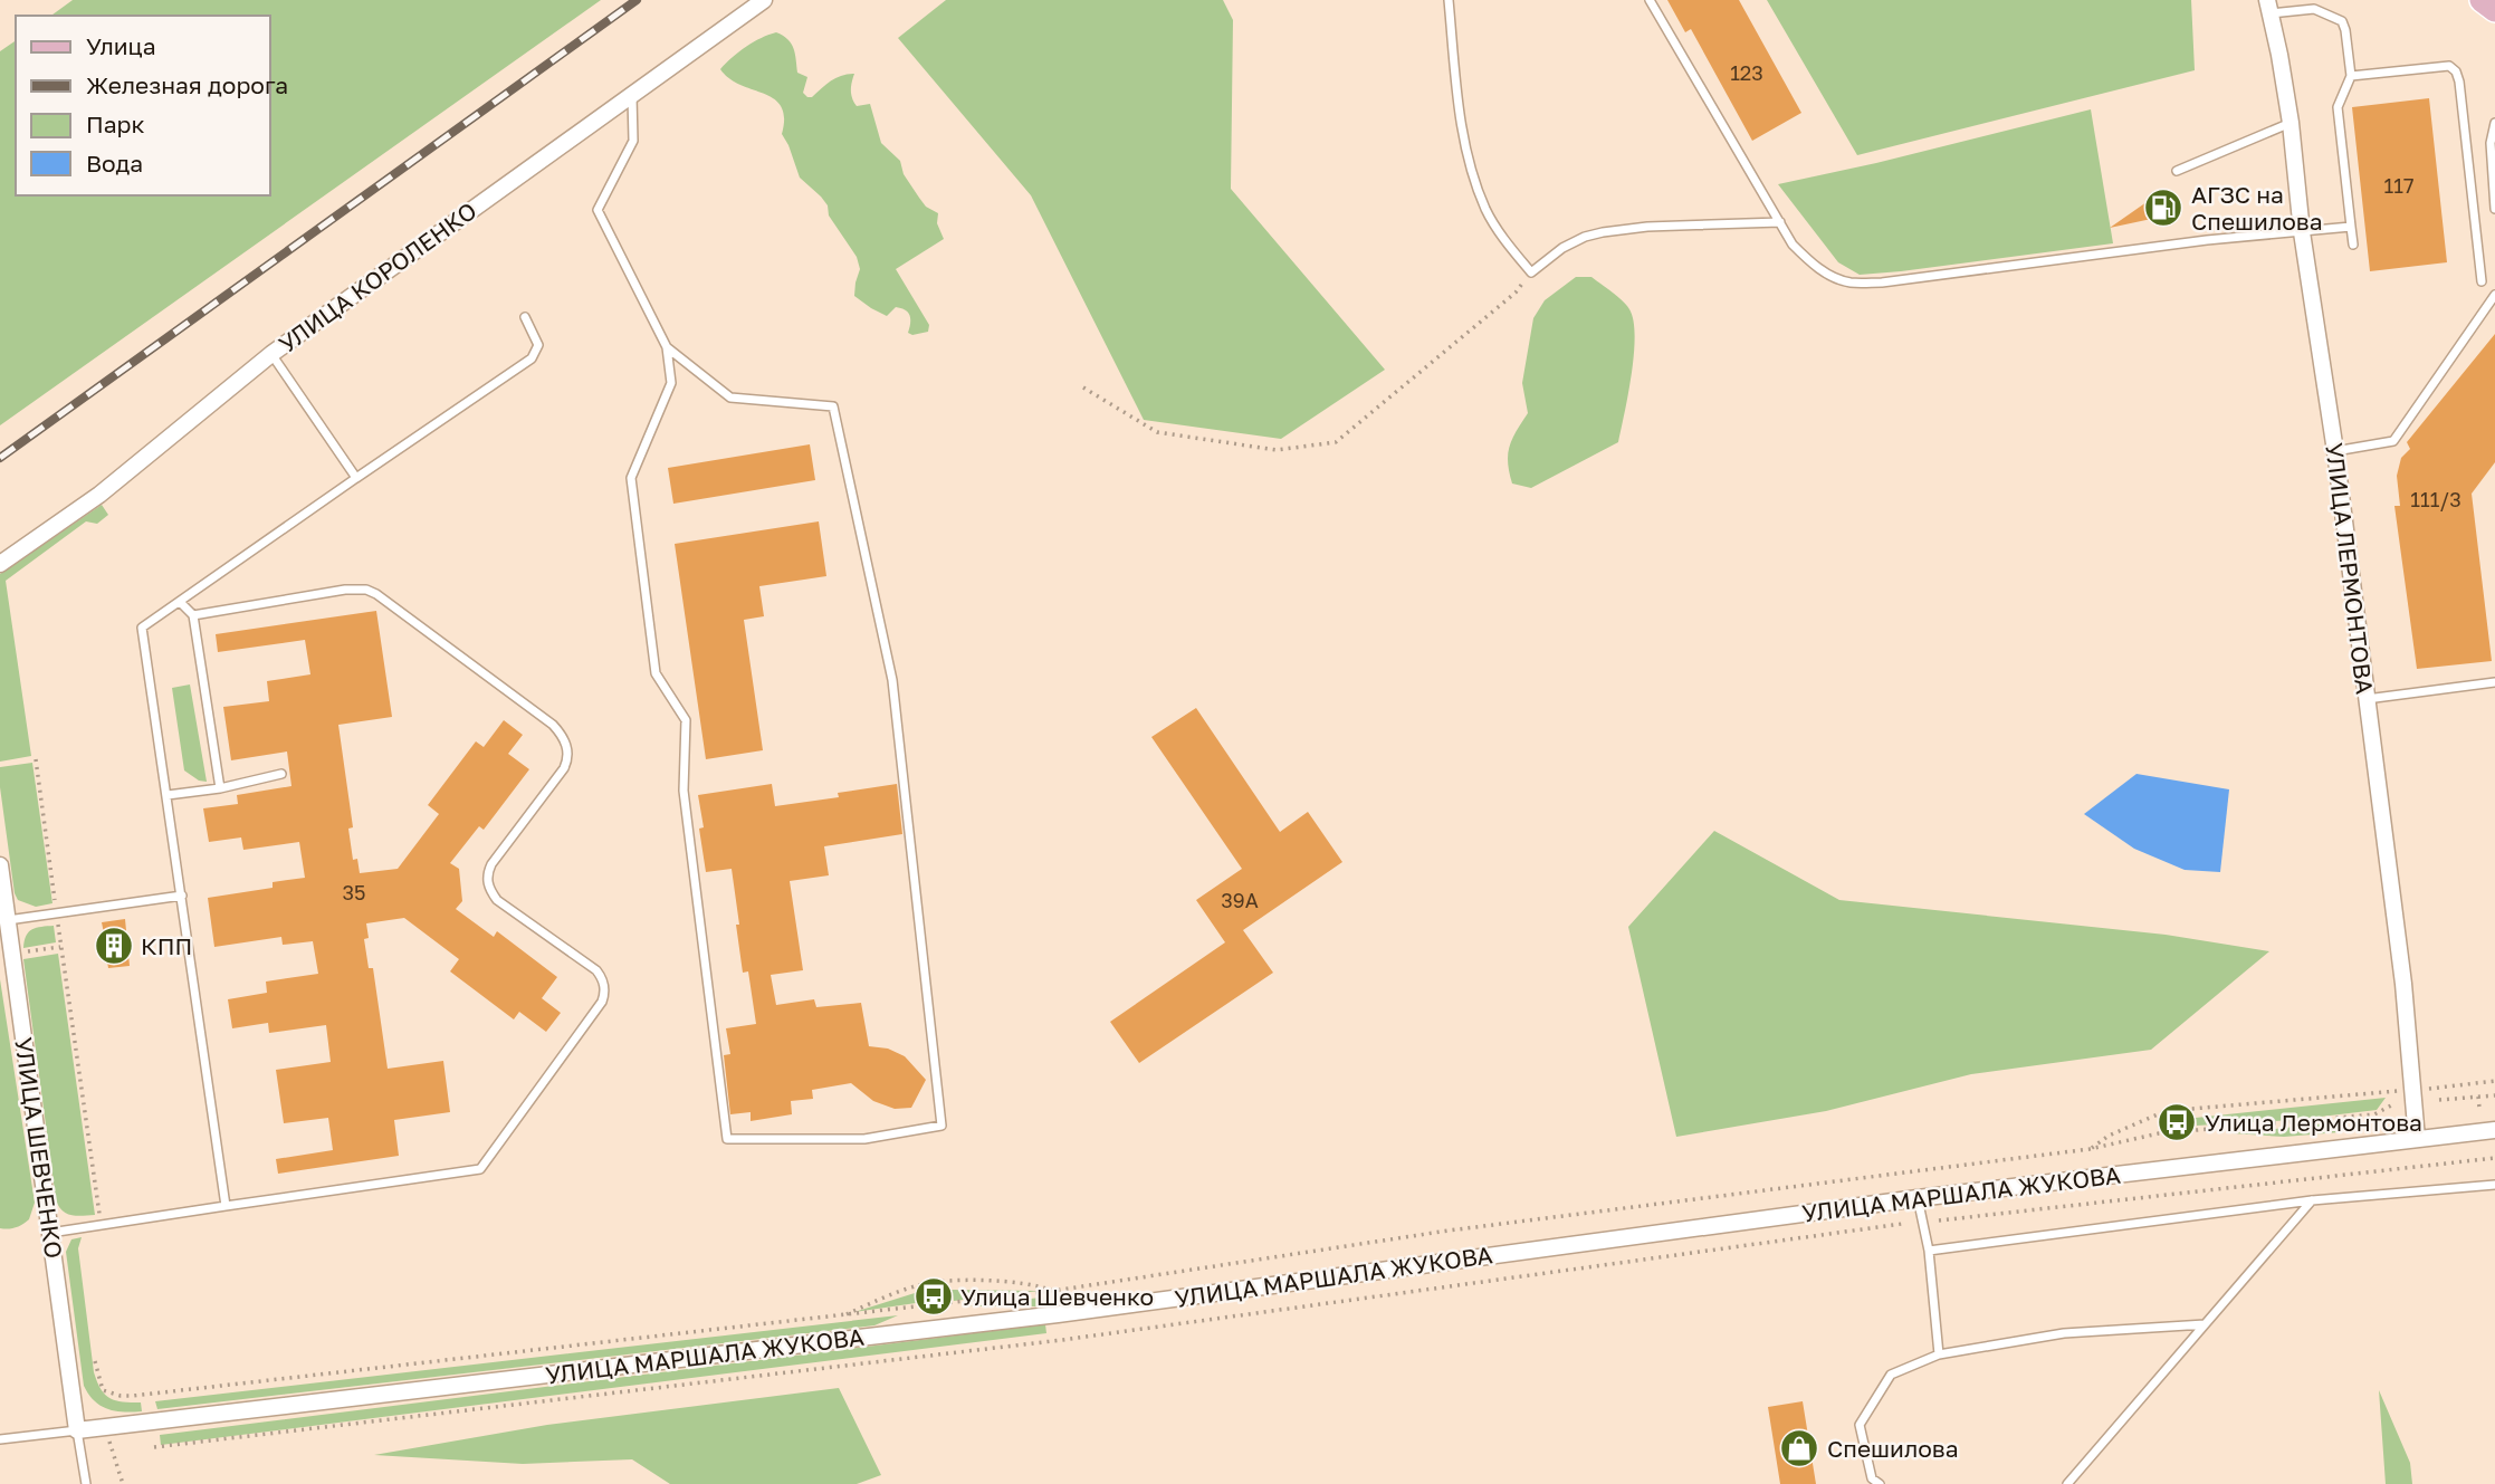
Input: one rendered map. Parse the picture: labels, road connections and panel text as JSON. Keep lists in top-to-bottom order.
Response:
{
  "streets": {
    "street": [
      "УЛИЦА КОРОЛЕНКО",
      "УЛИЦА ЛЕРМОНТОВА",
      "УЛИЦА ШЕВЧЕНКО",
      "УЛИЦА МАРШАЛА ЖУКОВА"
    ]
  },
  "crossings": [
    ["УЛИЦА ЛЕРМОНТОВА", "УЛИЦА МАРШАЛА ЖУКОВА"],
    ["УЛИЦА ШЕВЧЕНКО", "УЛИЦА МАРШАЛА ЖУКОВА"]
  ],
  "places": {
    "fuel station": ["АГЗС на Спешилова"],
    "building": ["КПП"],
    "bus stop": ["Улица Лермонтова", "Улица Шевченко"],
    "shop": ["Спешилова"]
  },
  "house_numbers": [
    "123",
    "117",
    "111/3",
    "35",
    "39А"
  ],
  "legend": [
    "Улица",
    "Железная дорога",
    "Парк",
    "Вода"
  ]
}
